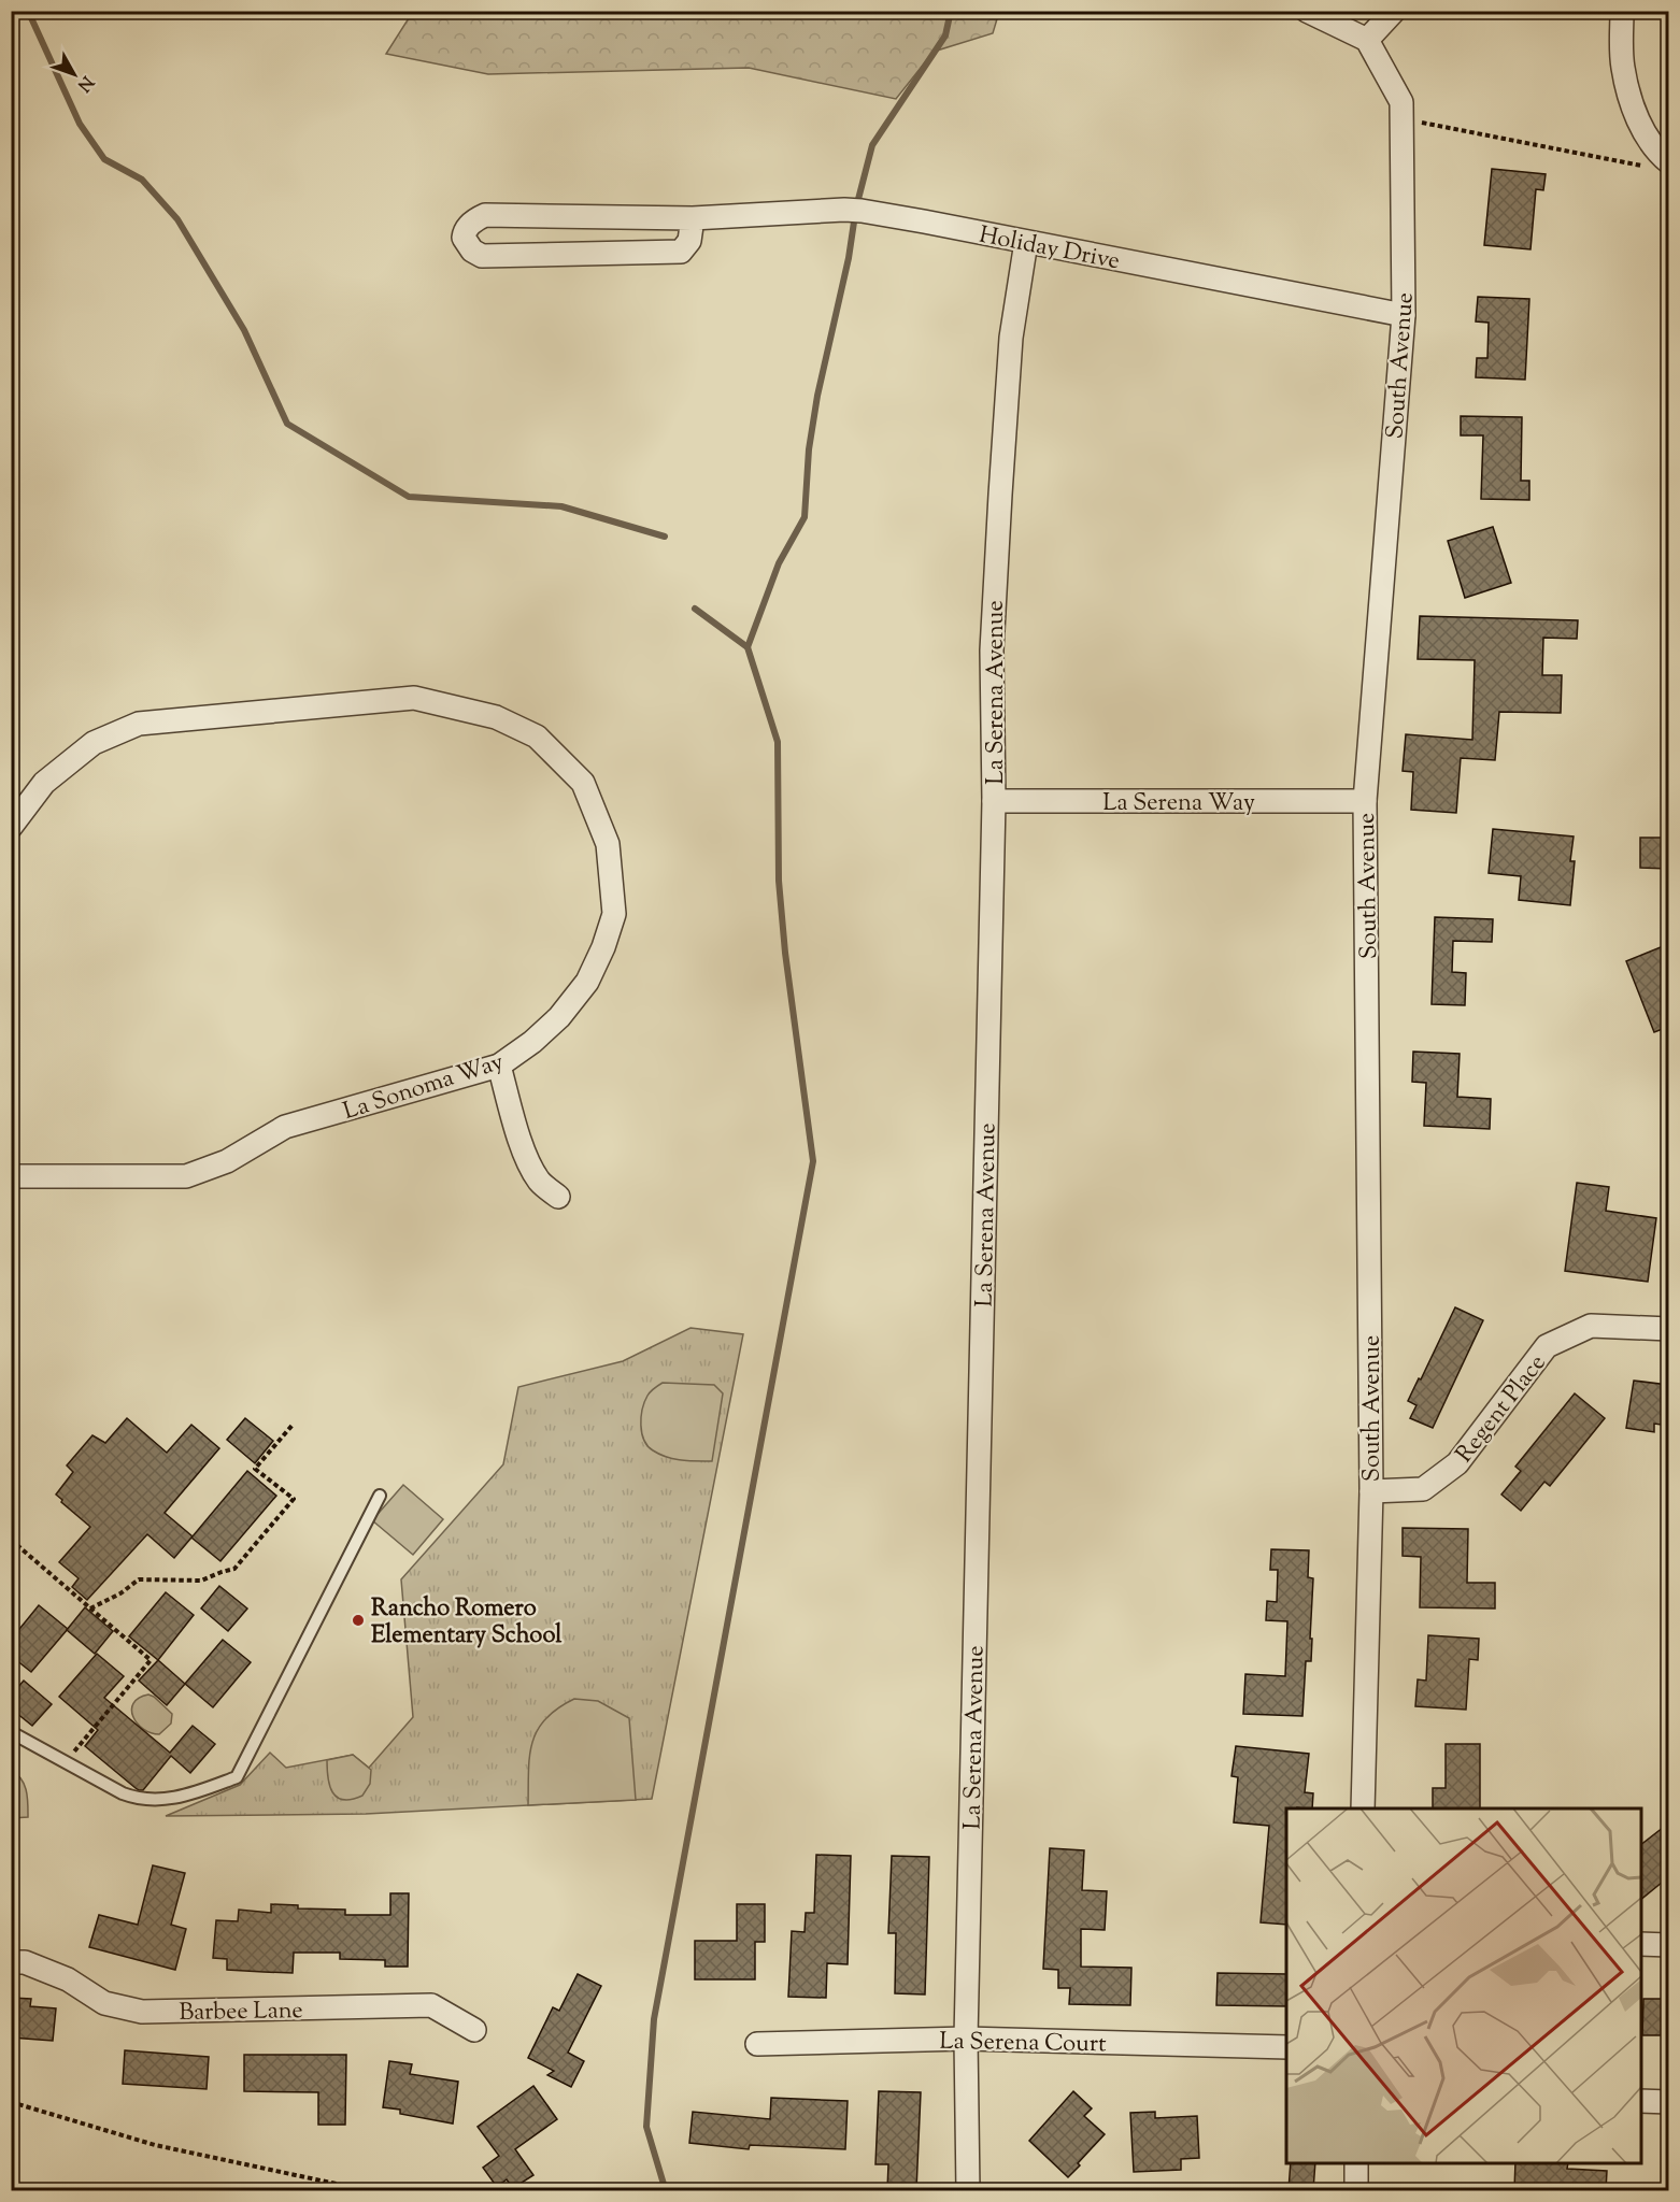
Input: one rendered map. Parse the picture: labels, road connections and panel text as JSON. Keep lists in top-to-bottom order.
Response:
{
  "streets": {
    "street": [
      "Holiday Drive",
      "South Avenue",
      "La Serena Avenue",
      "La Serena Way",
      "La Sonoma Way",
      "Regent Place",
      "Barbee Lane",
      "La Serena Court"
    ]
  },
  "crossings": [
    ["Holiday Drive", "South Avenue"],
    ["Holiday Drive", "La Serena Avenue"],
    ["South Avenue", "La Serena Way"],
    ["South Avenue", "Regent Place"],
    ["La Serena Avenue", "La Serena Way"],
    ["La Serena Avenue", "La Serena Court"]
  ],
  "places": ["Rancho Romero Elementary School"],
  "north": "bottom right"
}
